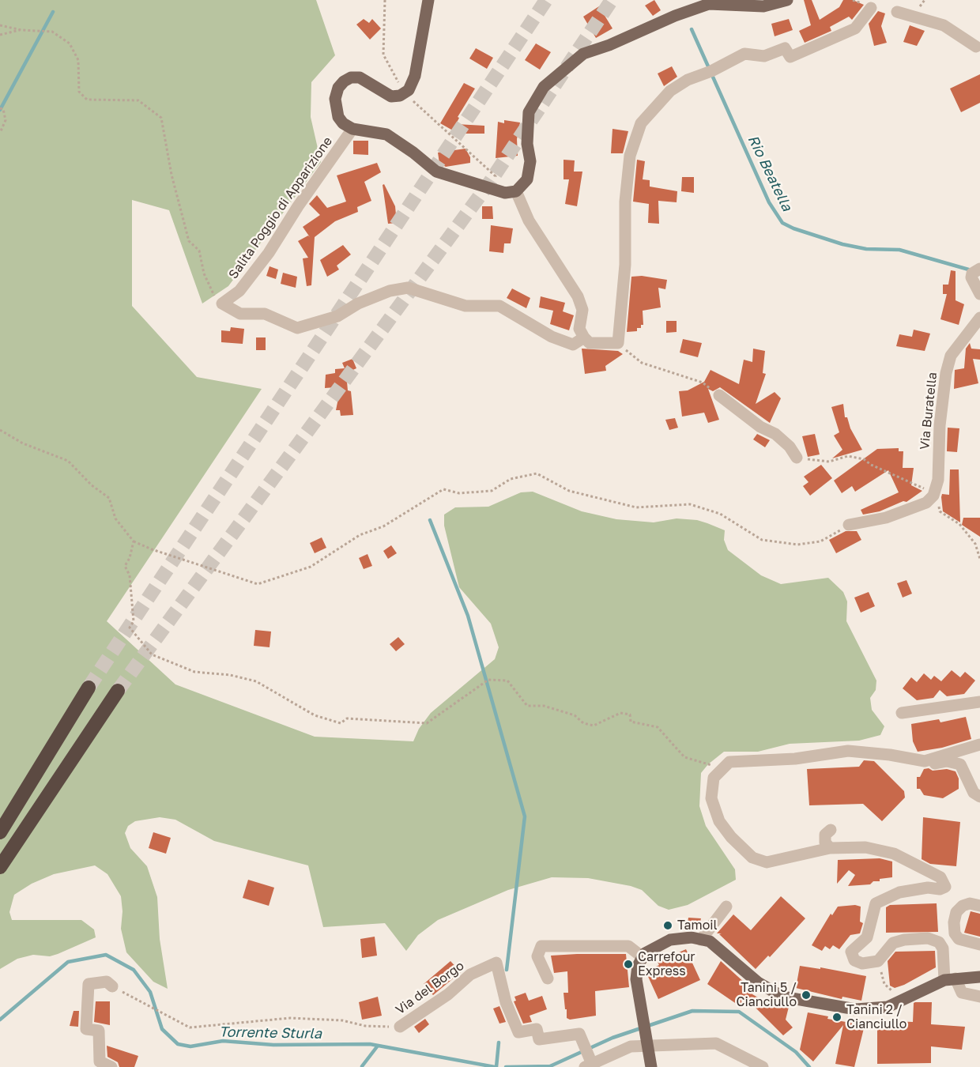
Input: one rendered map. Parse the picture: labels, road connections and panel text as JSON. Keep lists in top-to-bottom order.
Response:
{
  "streets": {
    "street": ["Salita Poggio di Apparizione", "Via Buratella", "Via del Borgo"]
  },
  "water": ["Rio Beatella", "Torrente Sturla"],
  "places": [
    "Tamoil",
    "Carrefour Express",
    "Tanini 5 / Cianciullo",
    "Tanini 2 / Cianciullo"
  ]
}
